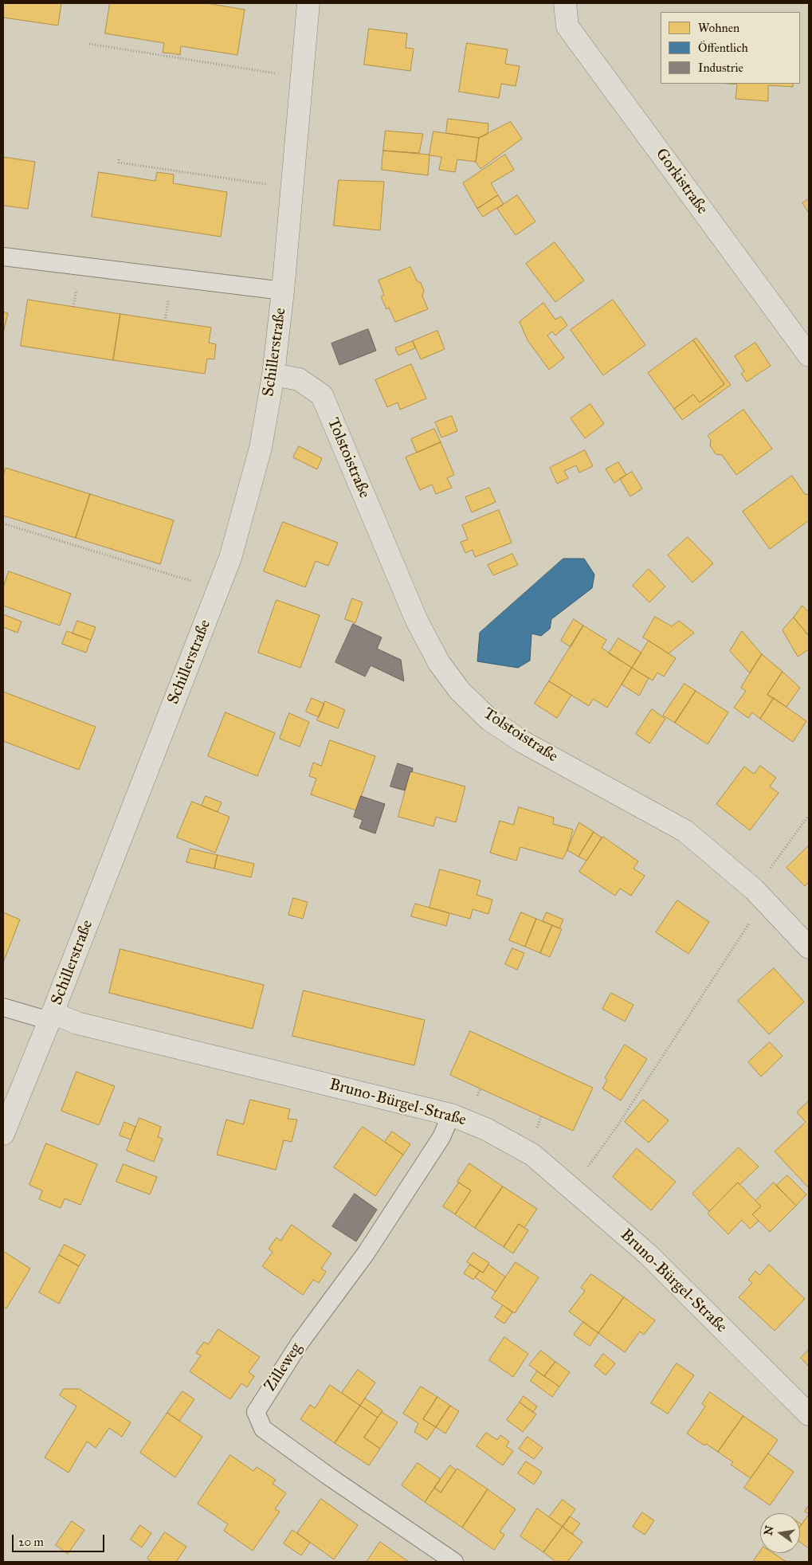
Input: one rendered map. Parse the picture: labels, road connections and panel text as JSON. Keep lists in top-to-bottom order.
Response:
{
  "streets": {
    "street": [
      "Gorkistraße",
      "Schillerstraße",
      "Tolstoistraße",
      "Bruno-Bürgel-Straße"
    ],
    "lane": ["Zilleweg"]
  },
  "crossings": [
    ["Schillerstraße", "Tolstoistraße"],
    ["Schillerstraße", "Bruno-Bürgel-Straße"],
    ["Bruno-Bürgel-Straße", "Zilleweg"]
  ],
  "legend": ["Wohnen", "Öffentlich", "Industrie"],
  "scale_bar": "20 m",
  "north": "left"
}
